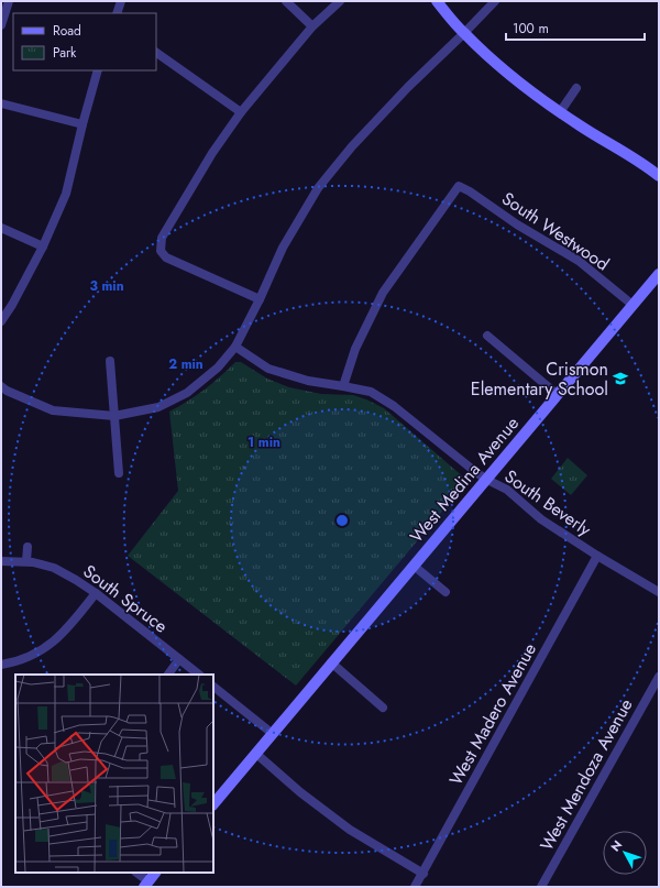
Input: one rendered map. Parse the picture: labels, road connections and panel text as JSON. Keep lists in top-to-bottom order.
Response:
{
  "streets": {
    "street": [
      "South Westwood",
      "West Medina Avenue",
      "South Beverly",
      "South Spruce",
      "West Madero Avenue",
      "West Mendoza Avenue"
    ]
  },
  "crossings": [
    ["South Westwood", "West Medina Avenue"],
    ["South Westwood", "South Beverly"],
    ["West Medina Avenue", "South Beverly"],
    ["South Beverly", "West Madero Avenue"]
  ],
  "places": {
    "school or university": ["Crismon Elementary School"]
  },
  "legend": ["Road", "Park"],
  "scale_bar": "100 m",
  "north": "top left",
  "rings": ["3 min", "2 min", "1 min"]
}
